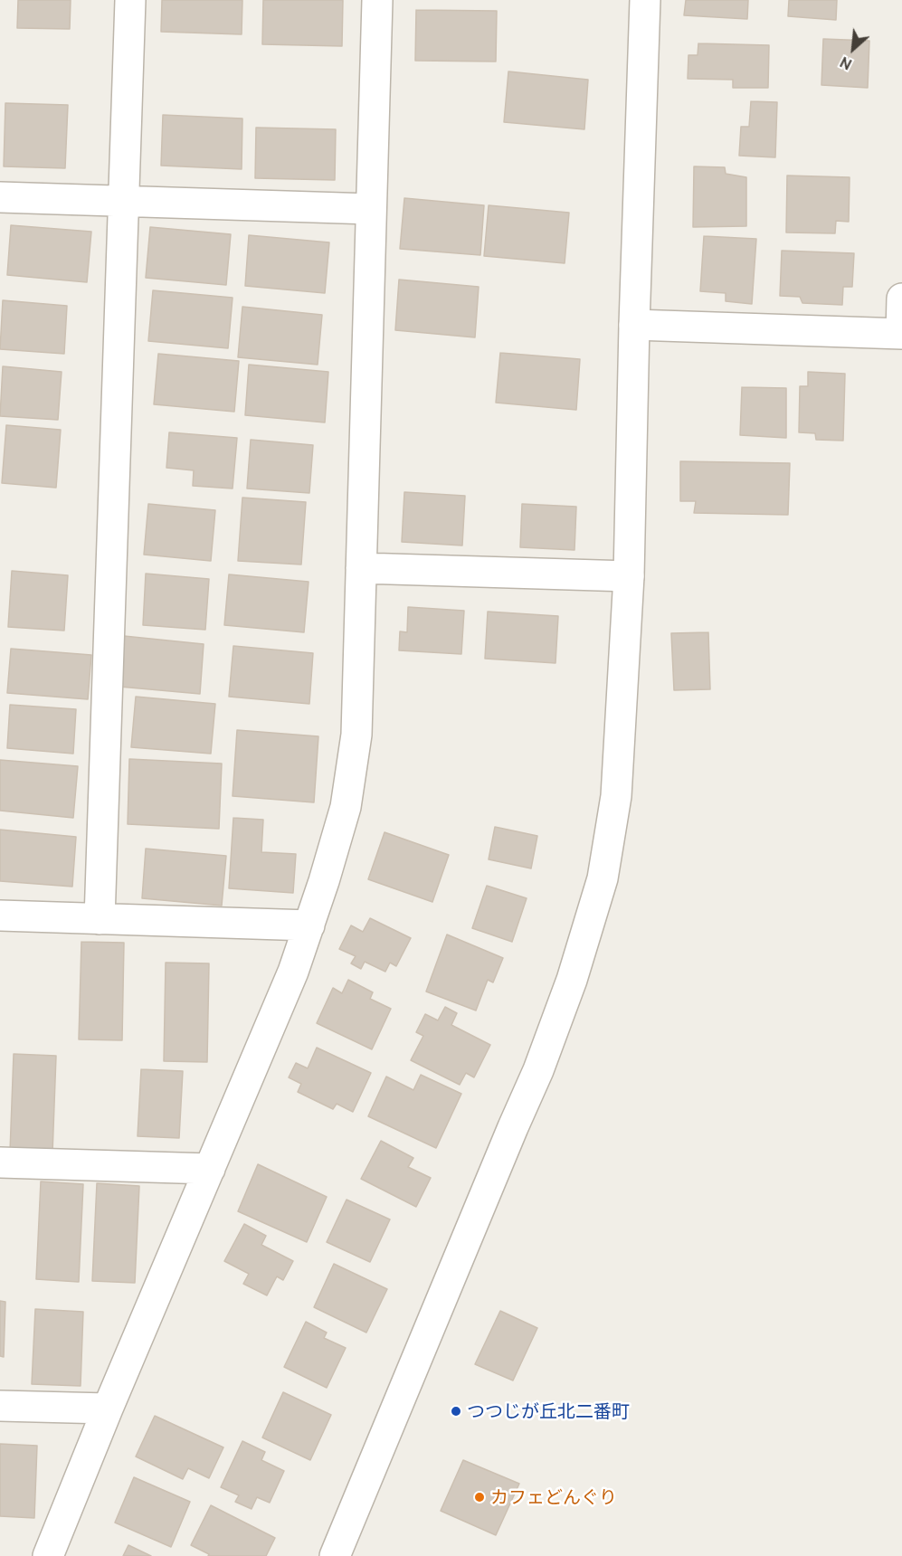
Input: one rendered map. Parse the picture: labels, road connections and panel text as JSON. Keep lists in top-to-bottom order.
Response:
{
  "places": ["つつじが丘北二番町", "カフェどんぐり"],
  "north": "bottom left"
}
